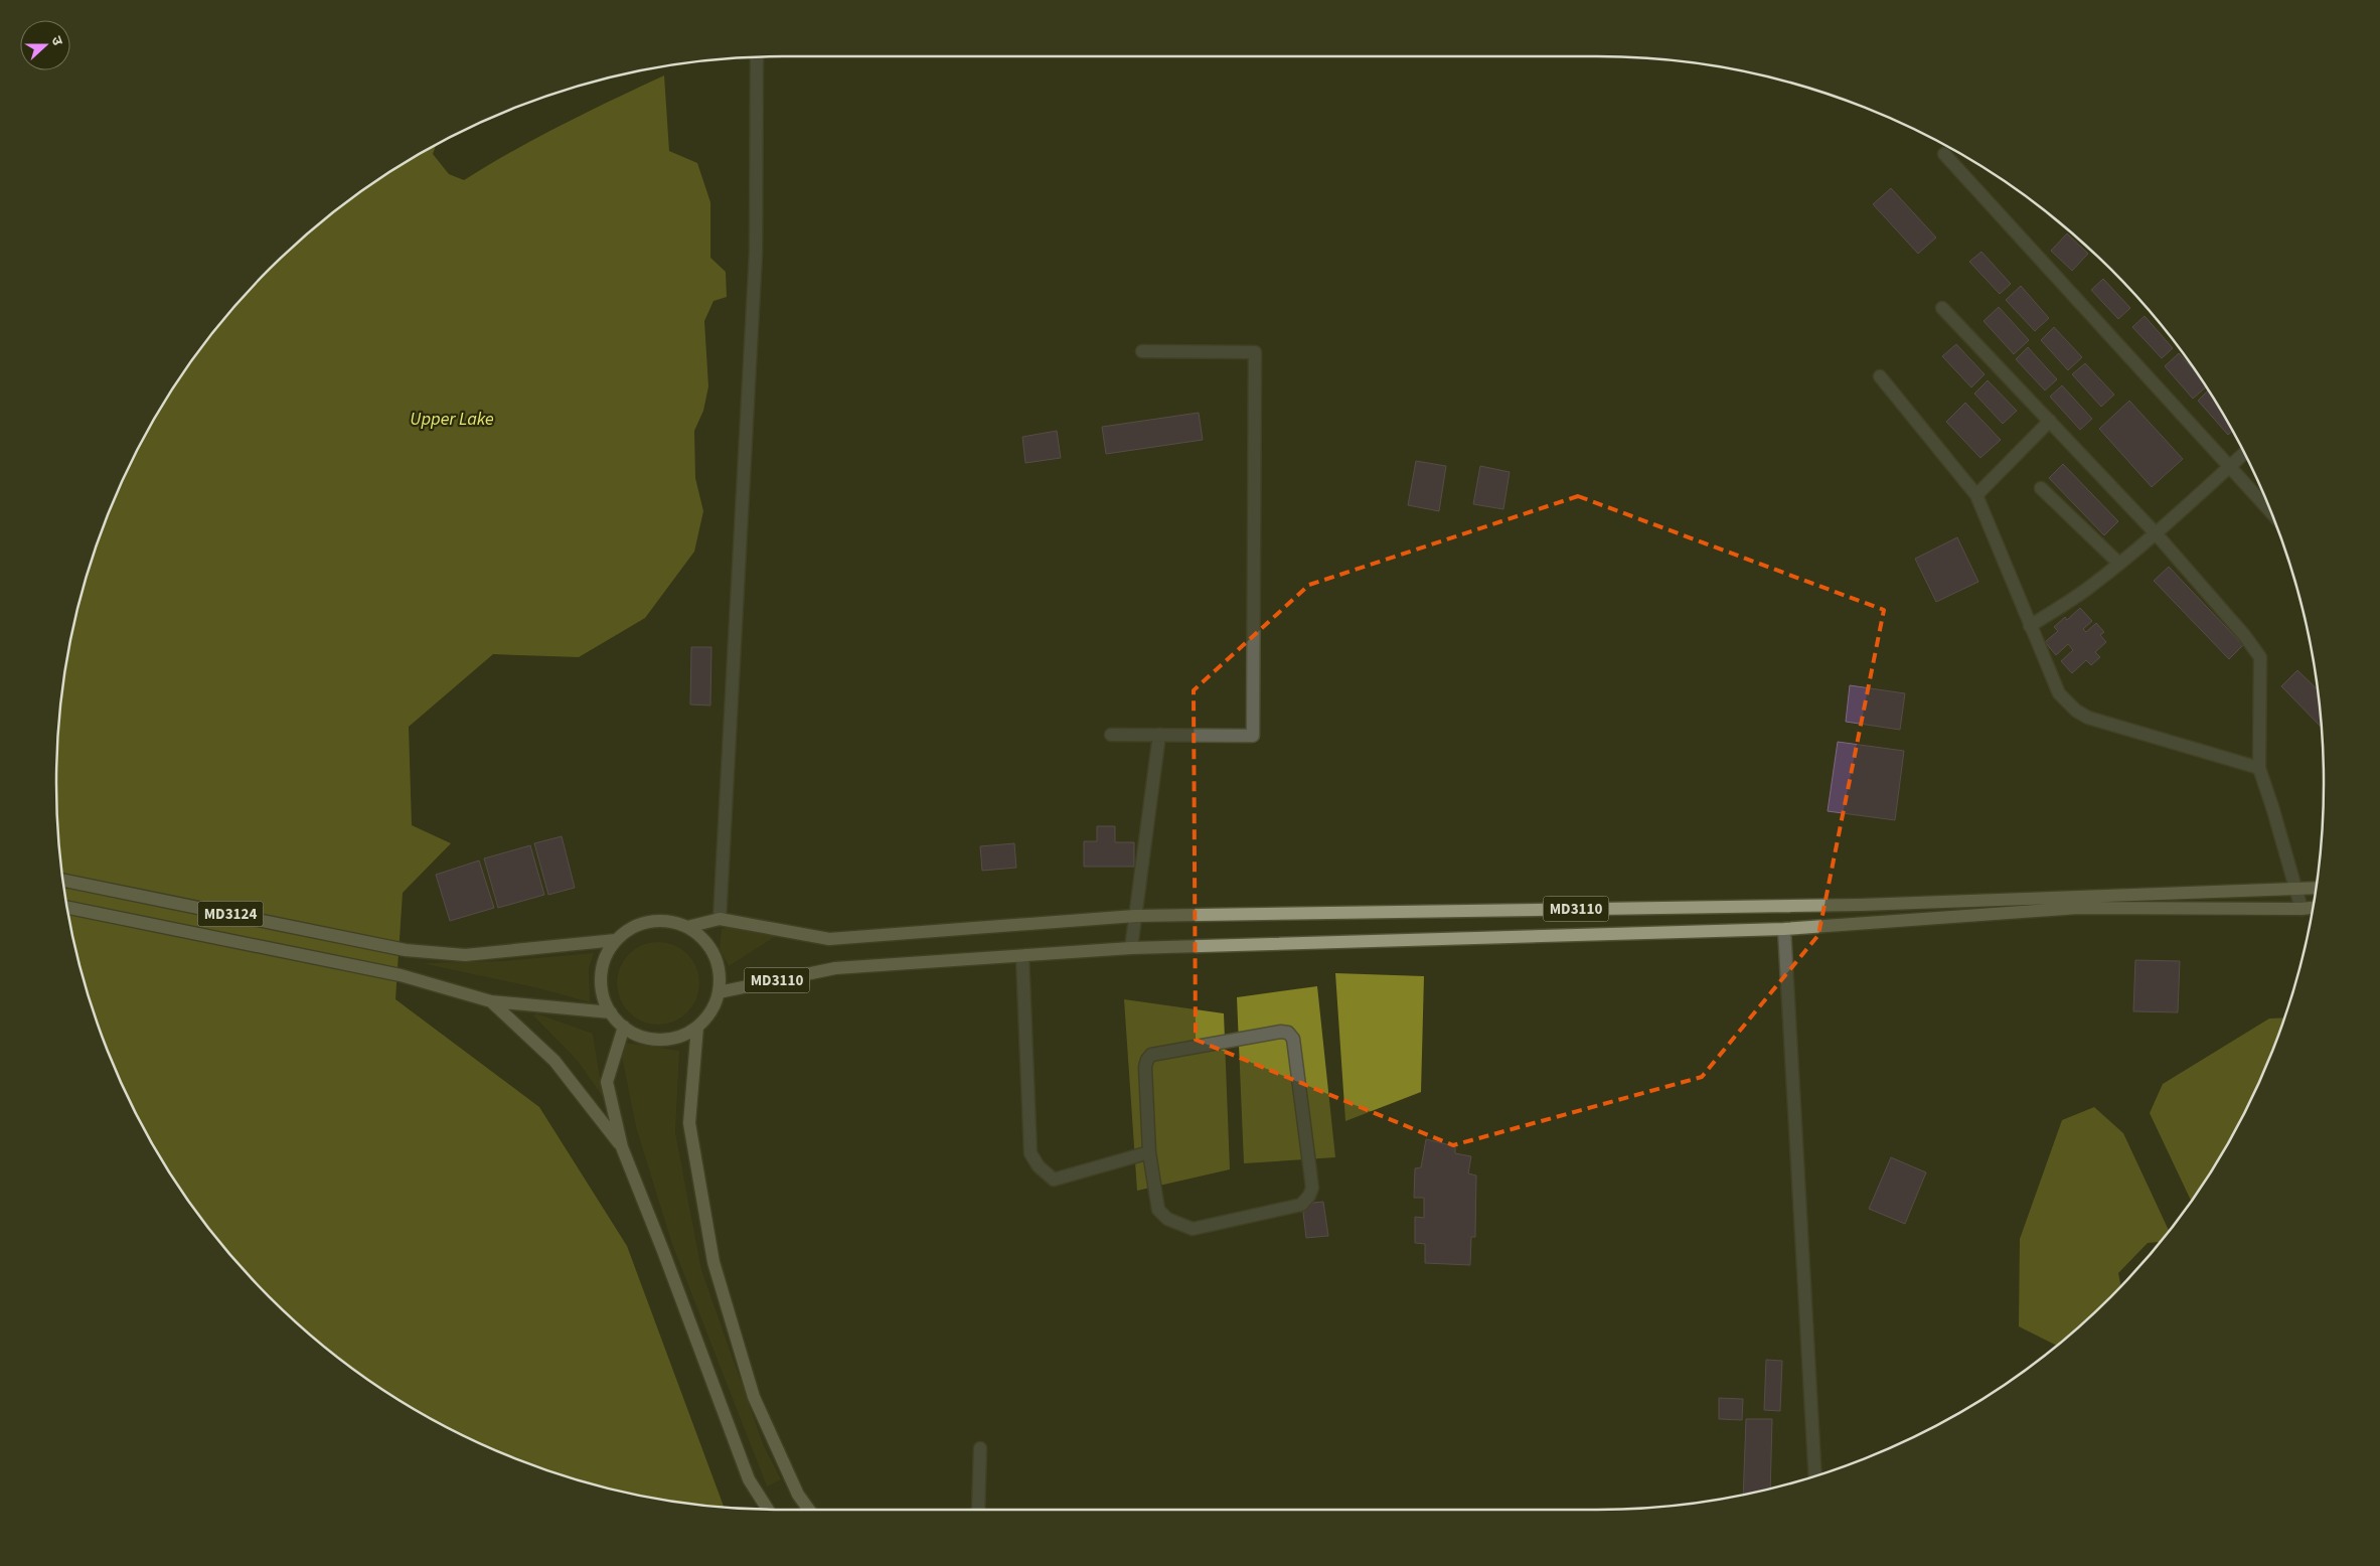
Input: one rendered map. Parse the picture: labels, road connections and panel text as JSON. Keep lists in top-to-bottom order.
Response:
{
  "streets": {
    "main road": ["MD3110", "MD3124"]
  },
  "crossings": [
    ["MD3110", "MD3124"]
  ],
  "water": ["Upper Lake"],
  "north": "right"
}
